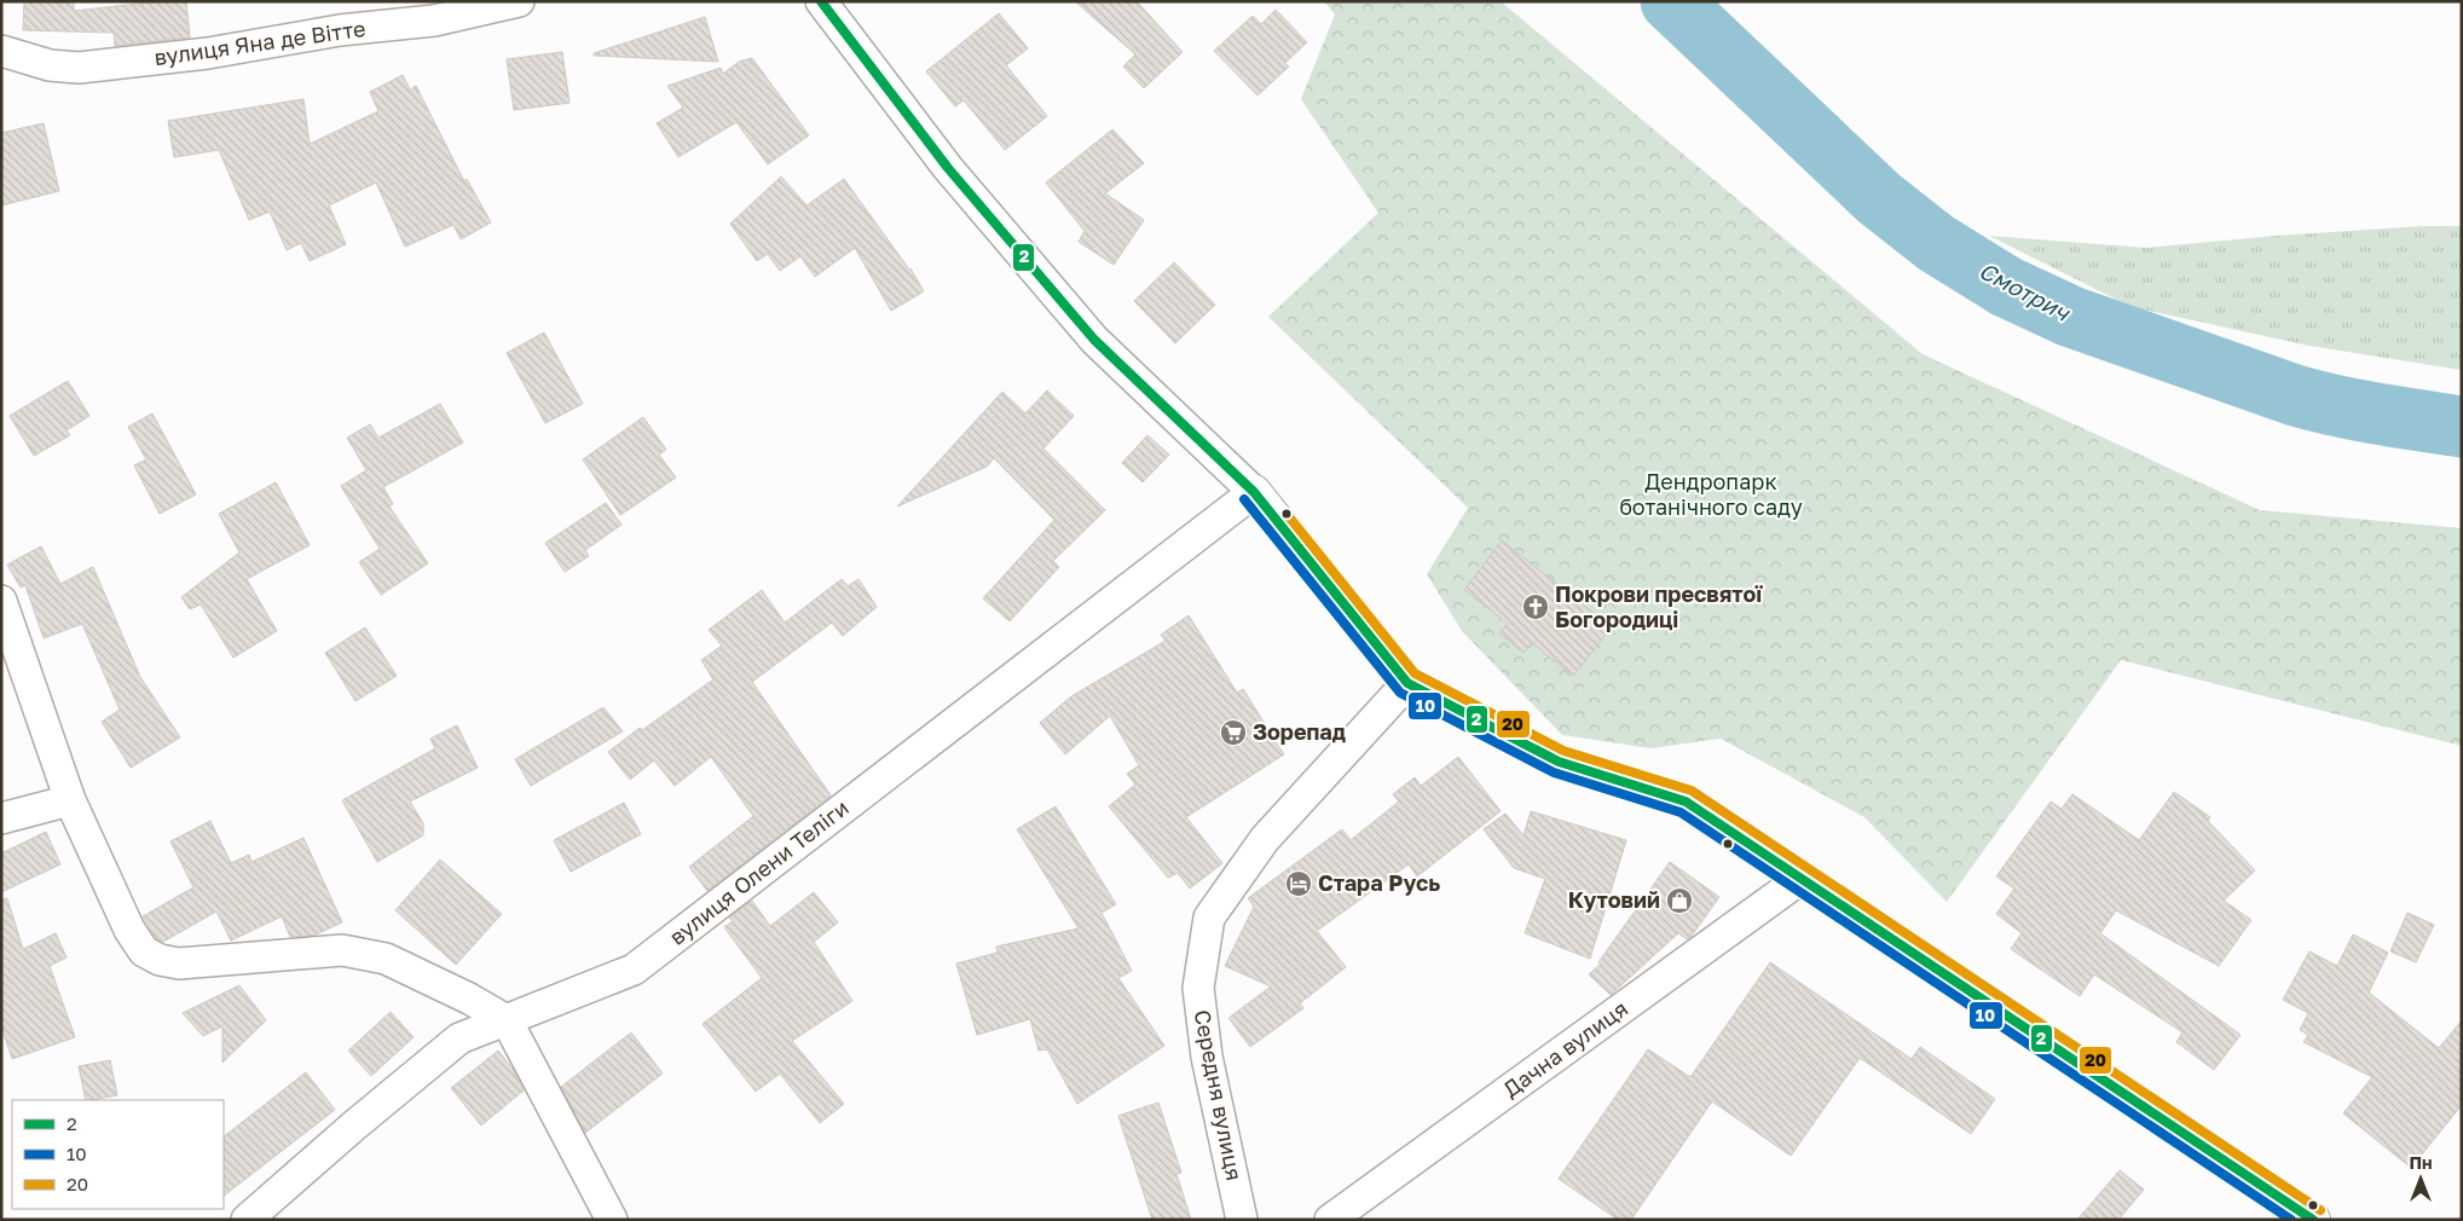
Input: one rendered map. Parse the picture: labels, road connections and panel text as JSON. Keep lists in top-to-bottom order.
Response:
{
  "streets": {
    "street": [
      "вулиця Яна де Вітте",
      "вулиця Олени Теліги",
      "Дачна вулиця",
      "Середня вулиця"
    ]
  },
  "water": ["Смотрич"],
  "parks": ["Дендропарк ботанічного саду"],
  "places": {
    "church": ["Покрови пресвятої Богородиці"],
    "supermarket": ["Зорепад"],
    "hotel": ["Стара Русь"],
    "shop": ["Кутовий"]
  },
  "lines": ["transit line 2", "transit line 10", "transit line 20"],
  "legend": ["2", "10", "20"],
  "north": "top"
}
